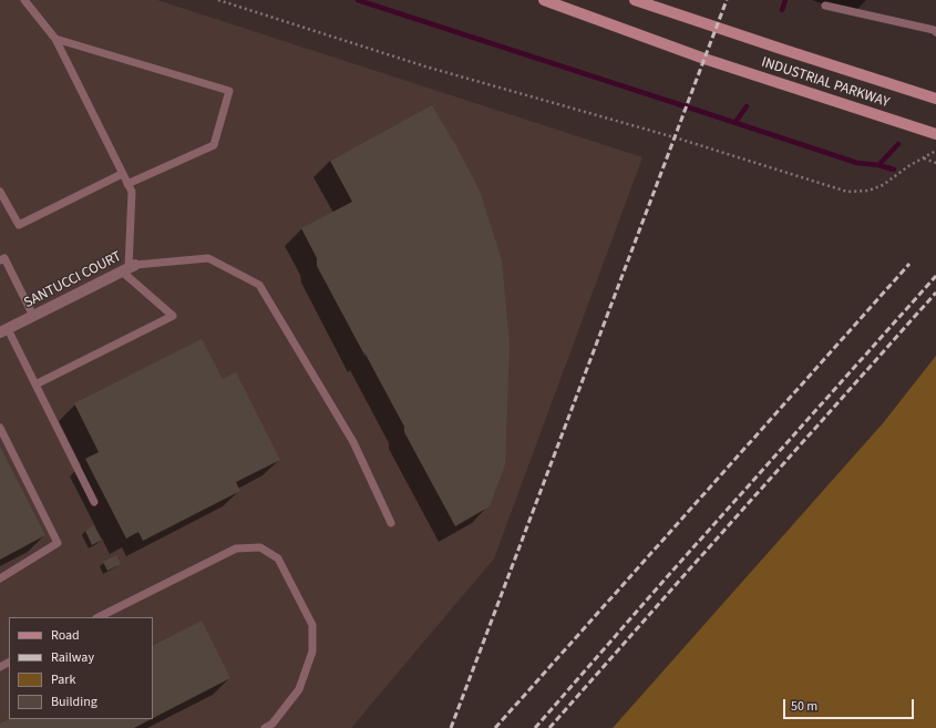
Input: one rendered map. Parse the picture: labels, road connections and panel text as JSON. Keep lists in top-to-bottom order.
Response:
{
  "streets": {
    "main road": ["INDUSTRIAL PARKWAY"],
    "street": ["SANTUCCI COURT"]
  },
  "legend": [
    "Road",
    "Railway",
    "Park",
    "Building"
  ],
  "scale_bar": "50 m"
}
